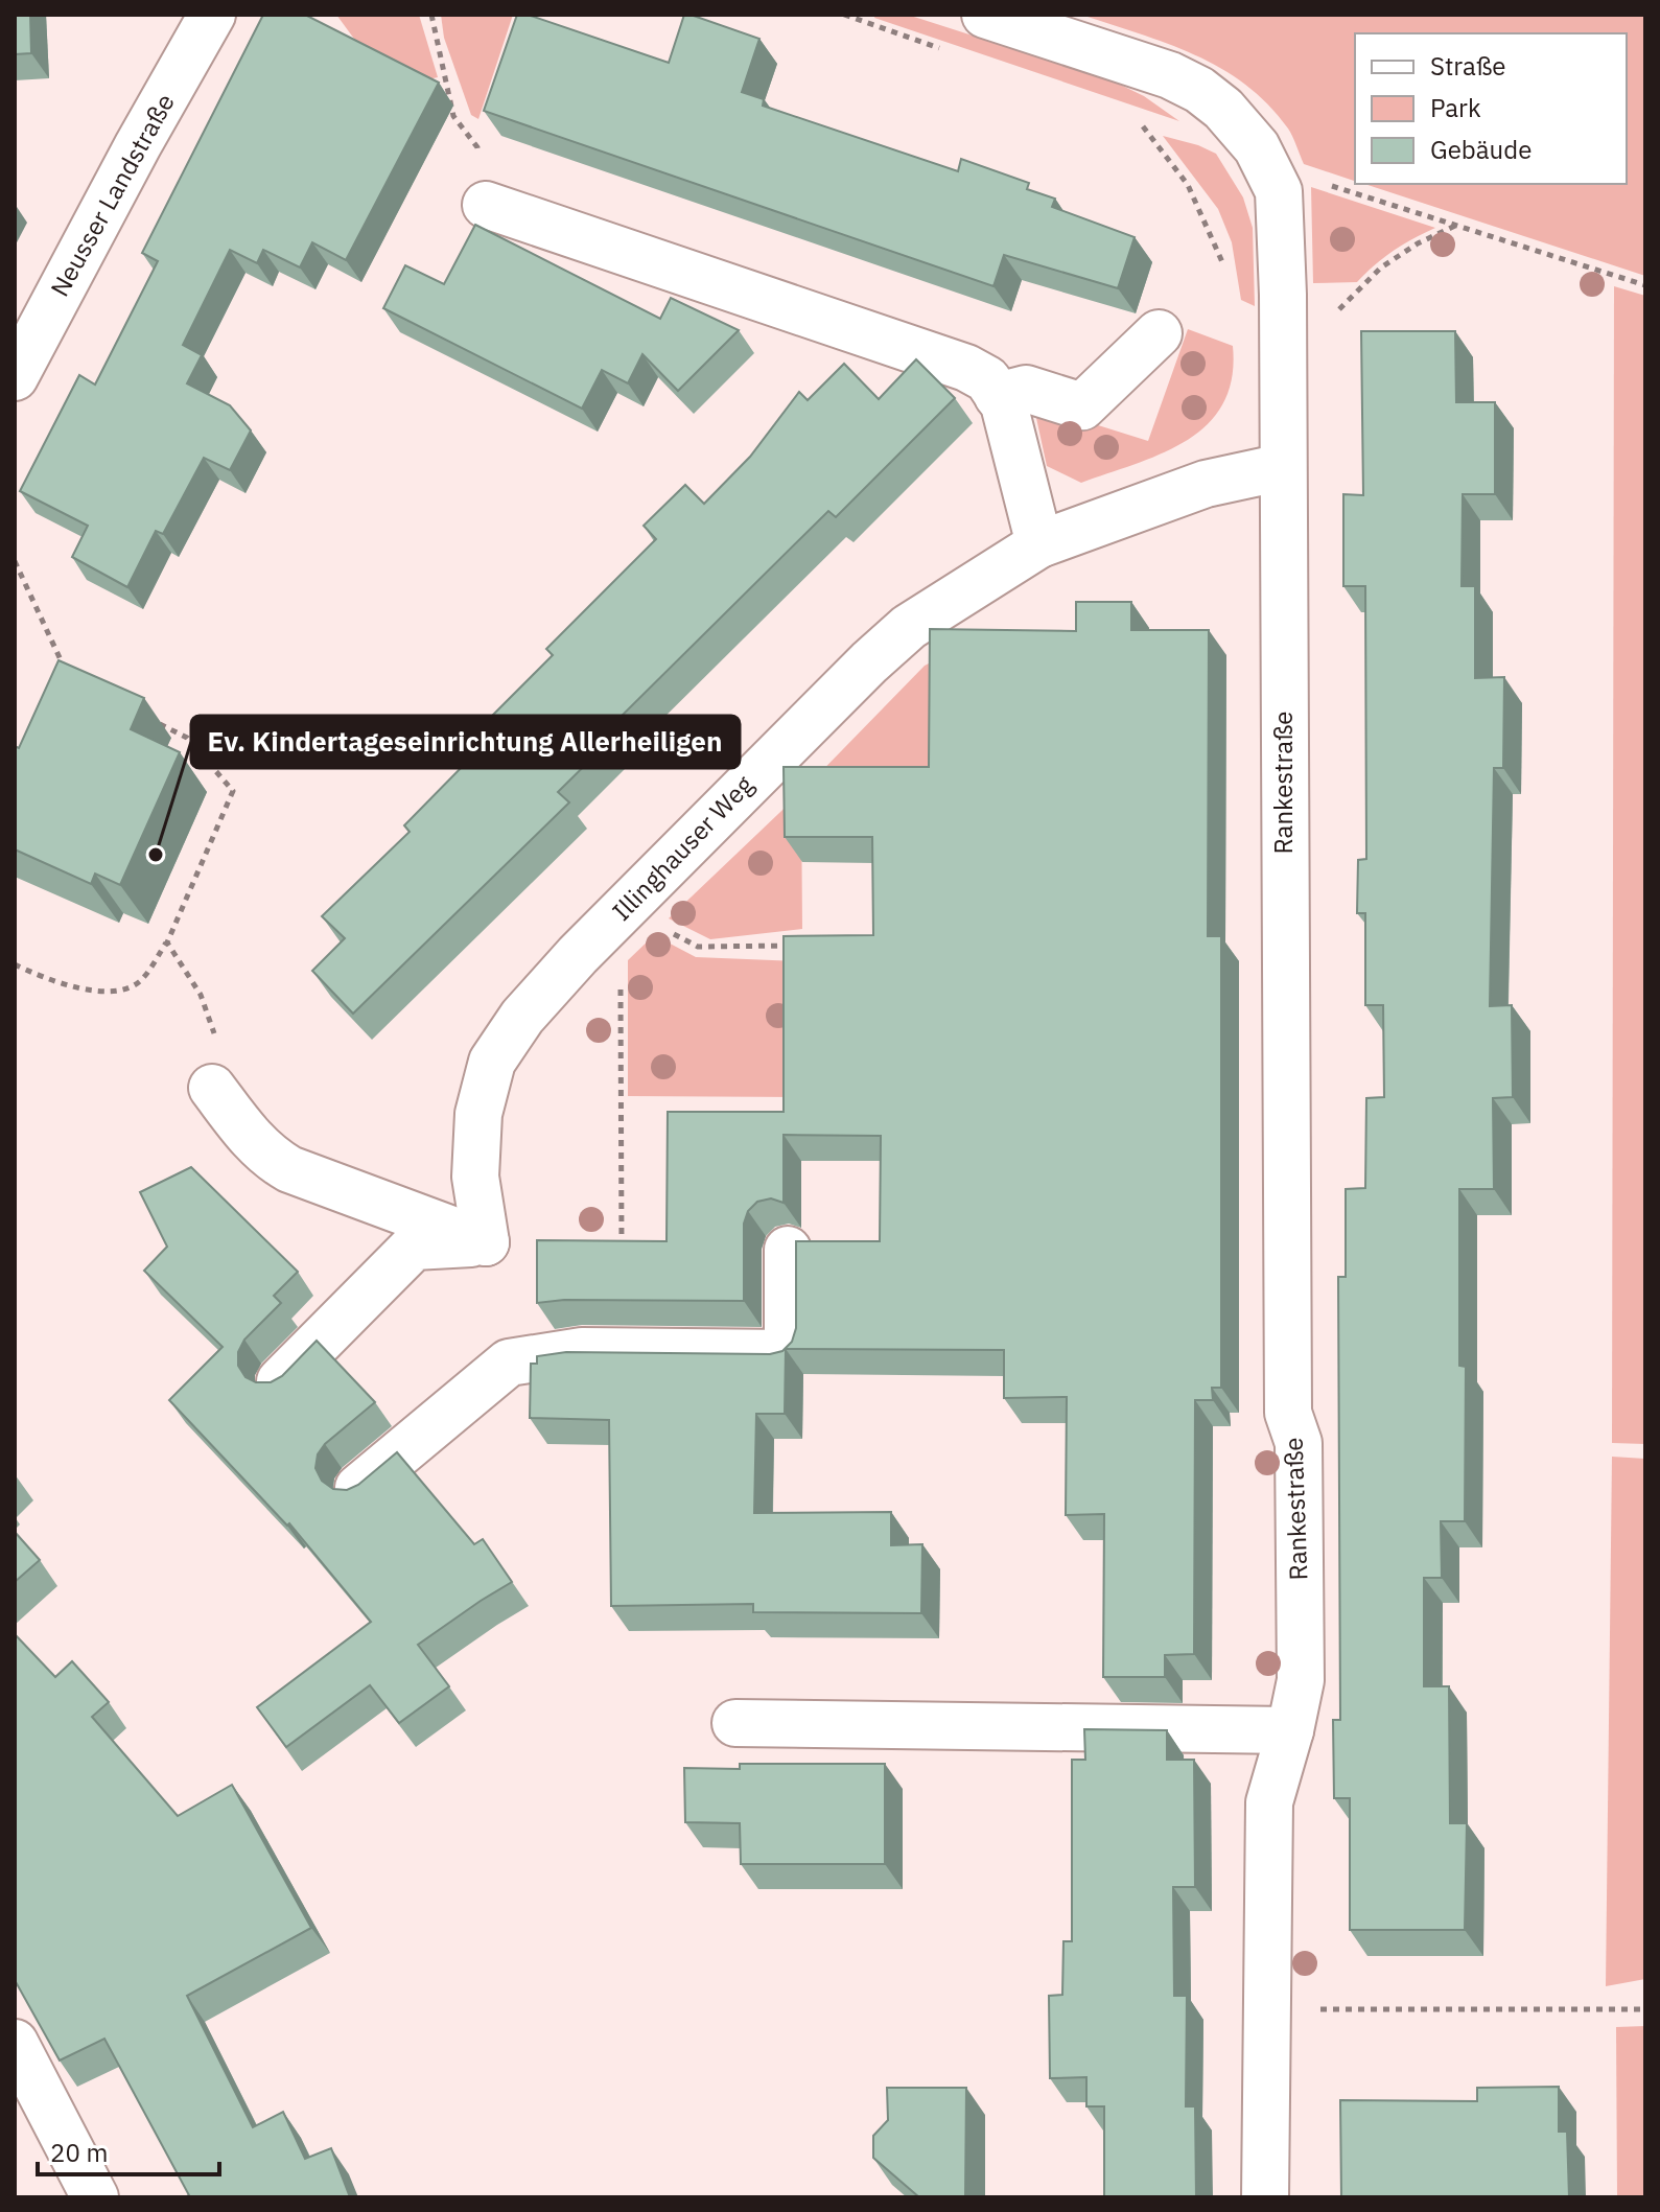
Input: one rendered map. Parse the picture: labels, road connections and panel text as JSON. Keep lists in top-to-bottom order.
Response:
{
  "streets": {
    "street": ["Neusser Landstraße", "Rankestraße", "Illinghauser Weg"]
  },
  "crossings": [
    ["Rankestraße", "Illinghauser Weg"]
  ],
  "places": ["Ev. Kindertageseinrichtung Allerheiligen"],
  "legend": ["Straße", "Park", "Gebäude"],
  "scale_bar": "20 m"
}
